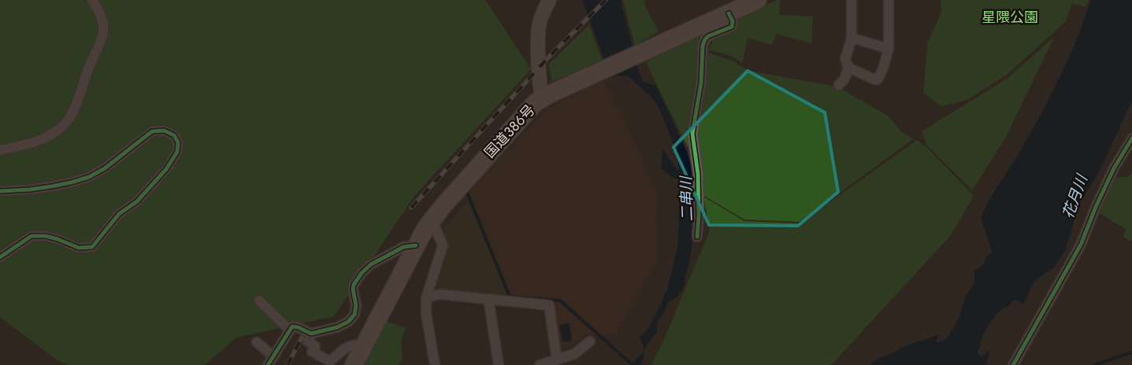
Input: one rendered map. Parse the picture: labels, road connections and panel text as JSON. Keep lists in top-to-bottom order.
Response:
{
  "streets": {
    "highway": ["国道386号"]
  },
  "water": ["花月川", "二串川"],
  "parks": ["星隈公園"]
}
